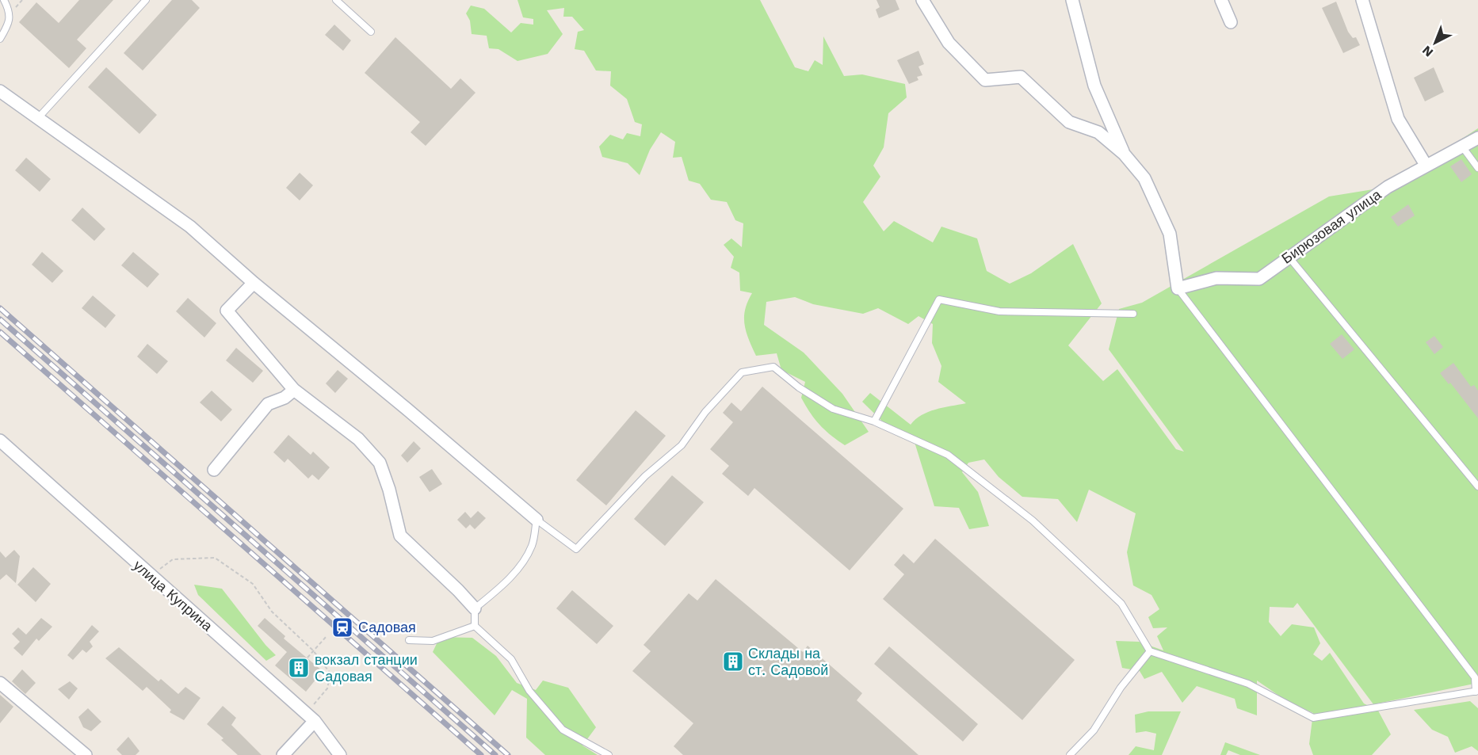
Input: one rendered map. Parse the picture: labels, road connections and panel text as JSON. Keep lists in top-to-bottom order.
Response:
{
  "streets": {
    "street": ["Бирюзовая улица", "улица Куприна"]
  },
  "places": {
    "station": ["Садовая"],
    "building": ["Склады на ст. Садовой", "вокзал станции Садовая"]
  },
  "north": "bottom left"
}
